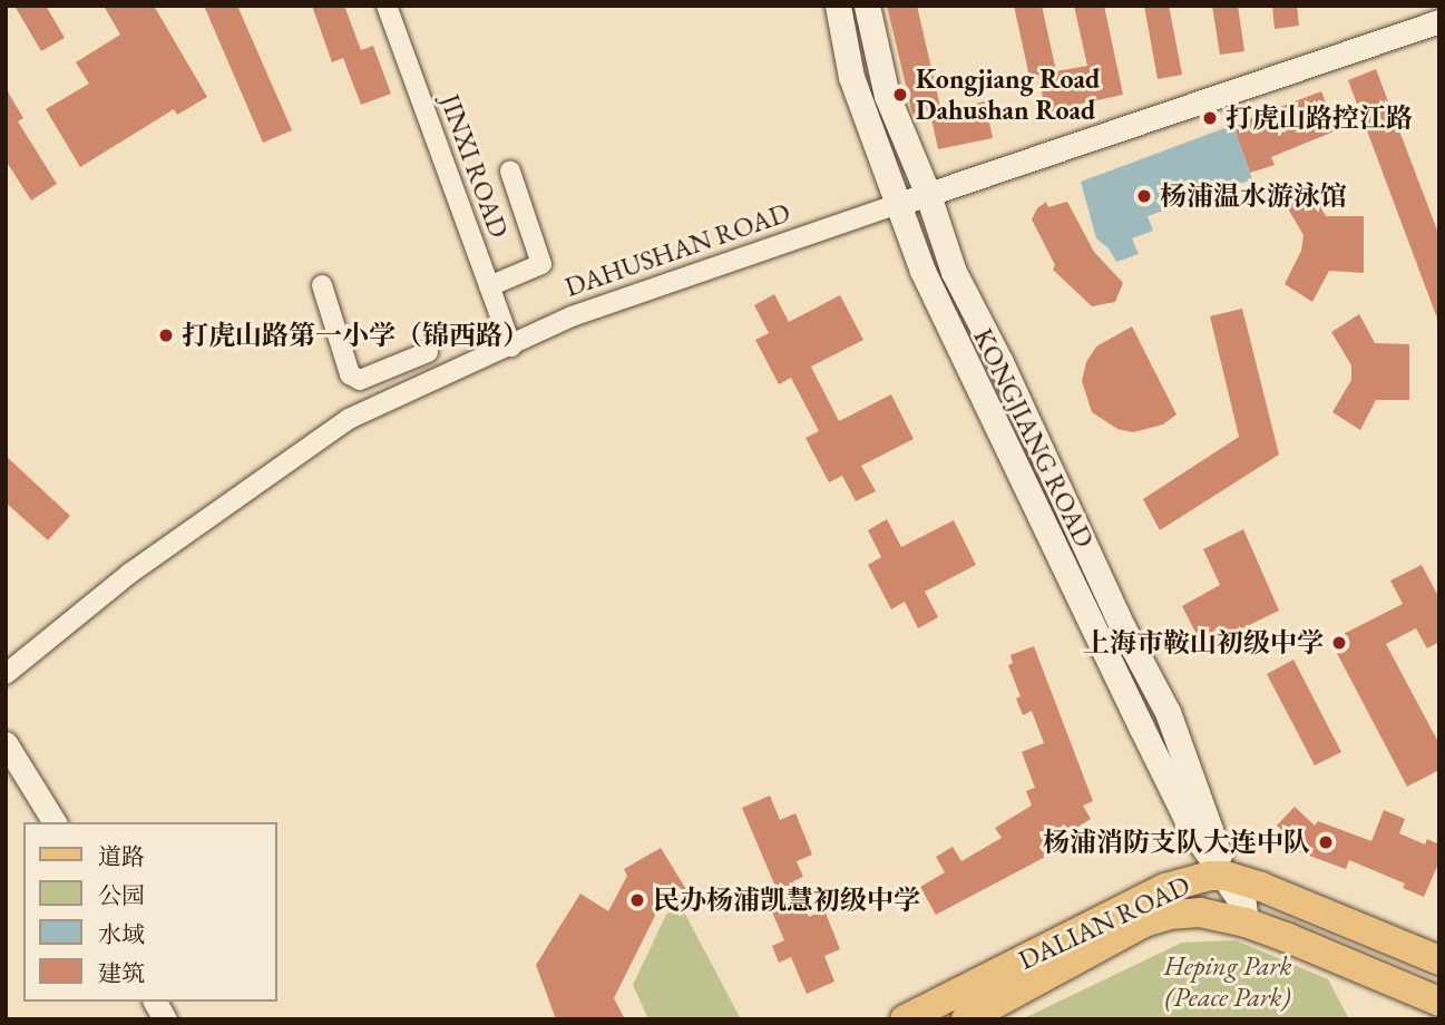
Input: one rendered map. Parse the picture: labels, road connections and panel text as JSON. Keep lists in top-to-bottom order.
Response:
{
  "streets": {
    "main road": ["KONGJIANG ROAD", "DALIAN ROAD"],
    "street": ["JINXI ROAD", "DAHUSHAN ROAD"]
  },
  "crossings": [
    ["JINXI ROAD", "DAHUSHAN ROAD"],
    ["DAHUSHAN ROAD", "KONGJIANG ROAD"],
    ["KONGJIANG ROAD", "DALIAN ROAD"]
  ],
  "parks": ["Heping Park (Peace Park)"],
  "places": [
    "Kongjiang Road Dahushan Road",
    "打虎山路控江路",
    "杨浦温水游泳馆",
    "打虎山路第一小学（锦西路）",
    "上海市鞍山初级中学",
    "杨浦消防支队大连中队",
    "民办杨浦凯慧初级中学"
  ],
  "legend": [
    "道路",
    "公园",
    "水域",
    "建筑"
  ]
}
